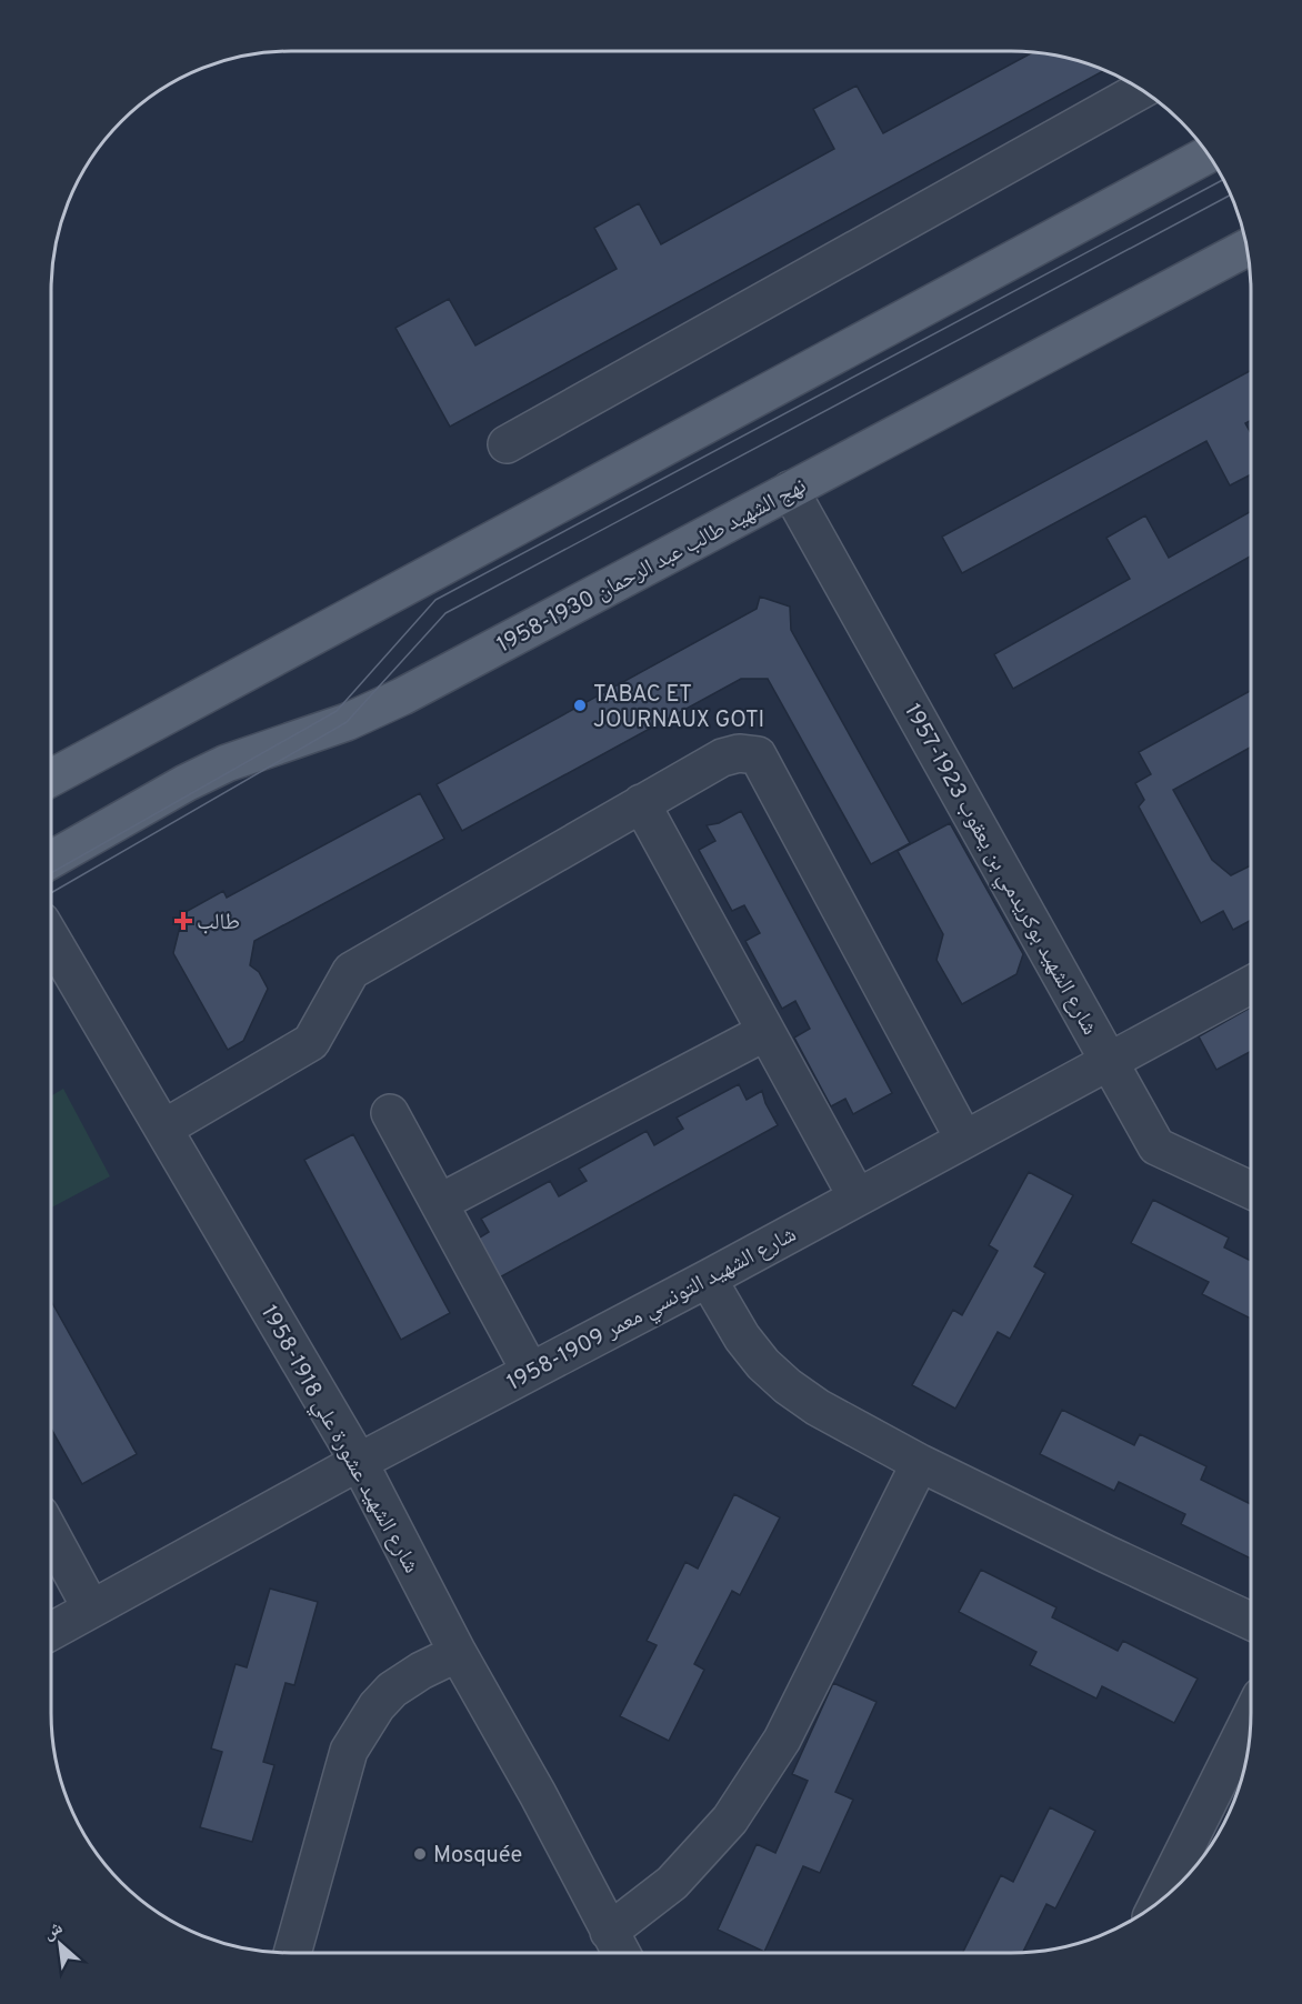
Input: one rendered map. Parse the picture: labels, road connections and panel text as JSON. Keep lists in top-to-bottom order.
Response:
{
  "streets": {
    "main road": ["نهج الشهيد طالب عبد الرحمان 1930-1958"],
    "street": ["شارع الشهيد بوكريدمي بن يعقوب 1923-1957", "شارع الشهيد التونسي معمر 1909-1958", "شارع الشهيد عشورة علي 1918-1958"]
  },
  "crossings": [
    ["نهج الشهيد طالب عبد الرحمان 1930-1958", "شارع الشهيد بوكريدمي بن يعقوب 1923-1957"],
    ["شارع الشهيد بوكريدمي بن يعقوب 1923-1957", "شارع الشهيد التونسي معمر 1909-1958"],
    ["شارع الشهيد التونسي معمر 1909-1958", "شارع الشهيد عشورة علي 1918-1958"]
  ],
  "places": {
    "other": ["TABAC ET JOURNAUX GOTI", "Mosquée"],
    "health": ["طالب"]
  },
  "north": "top left"
}
